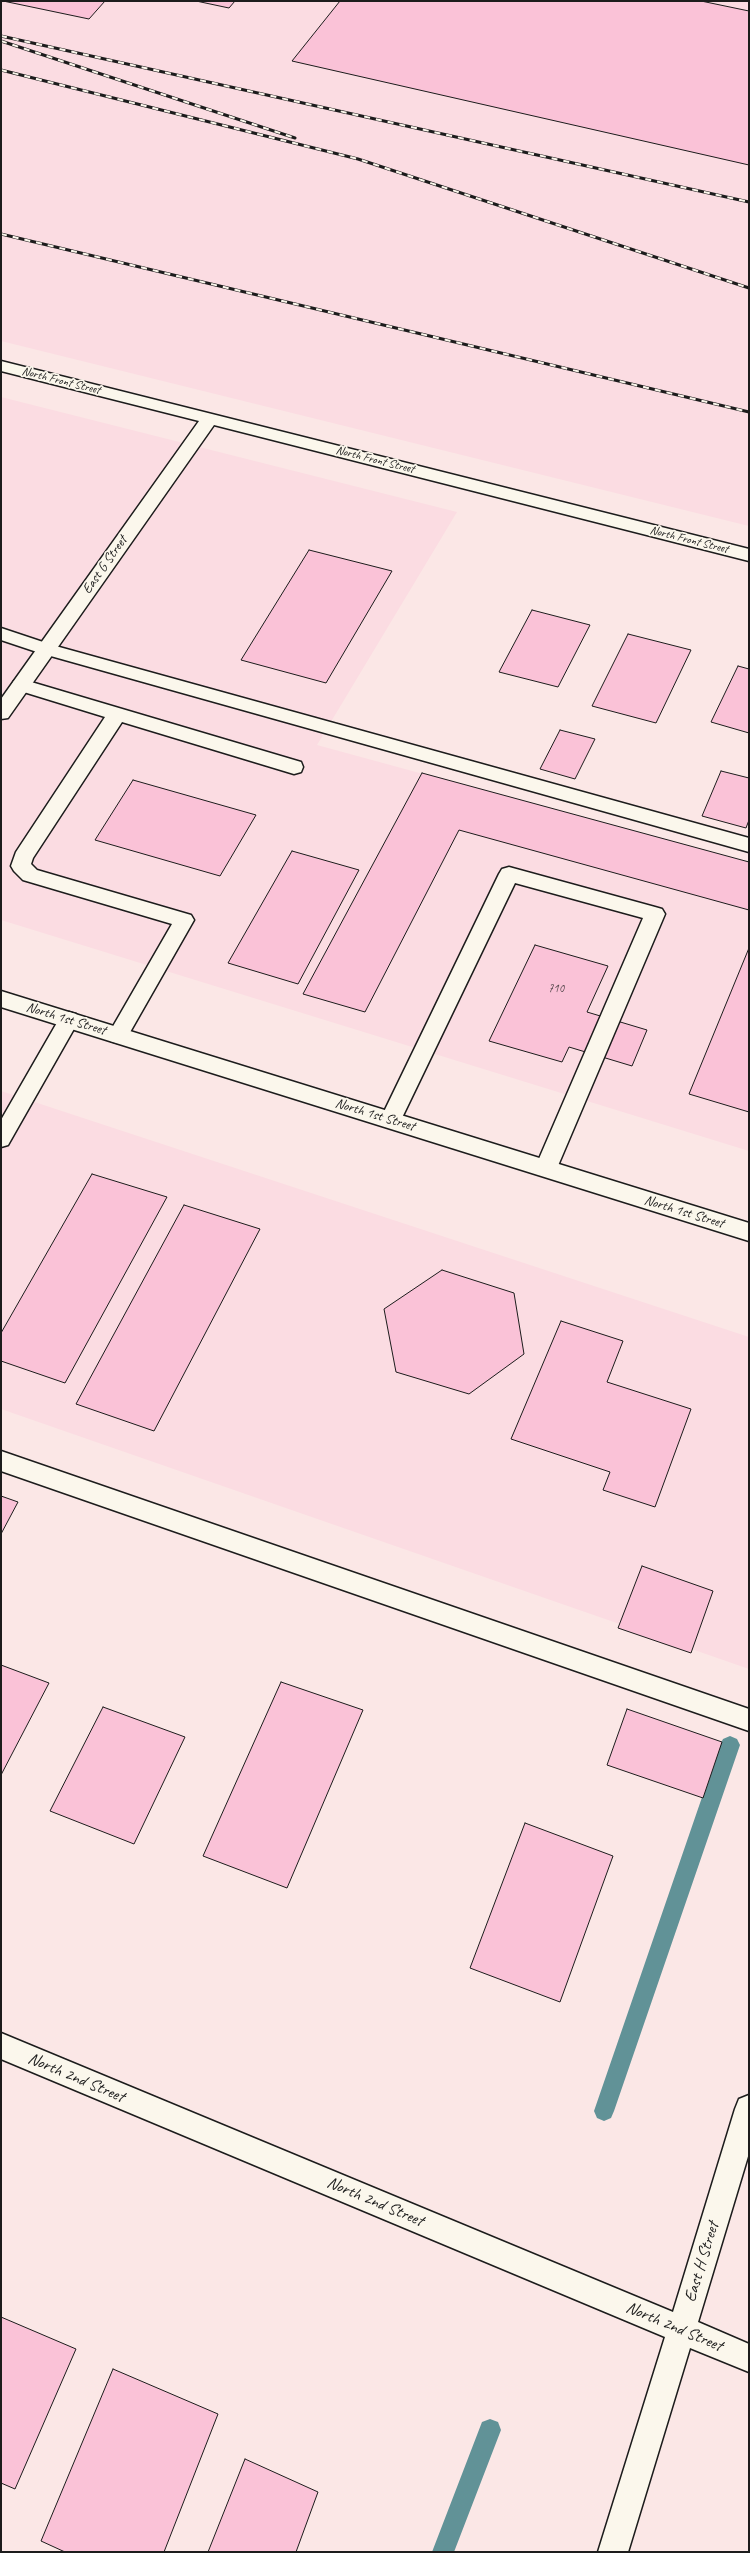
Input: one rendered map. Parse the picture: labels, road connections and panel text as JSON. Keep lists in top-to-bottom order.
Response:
{
  "streets": {
    "street": [
      "North Front Street",
      "East G Street",
      "North 1st Street",
      "North 2nd Street",
      "East H Street"
    ]
  },
  "crossings": [
    ["North Front Street", "East G Street"],
    ["North 2nd Street", "East H Street"]
  ],
  "house_numbers": ["710"]
}
